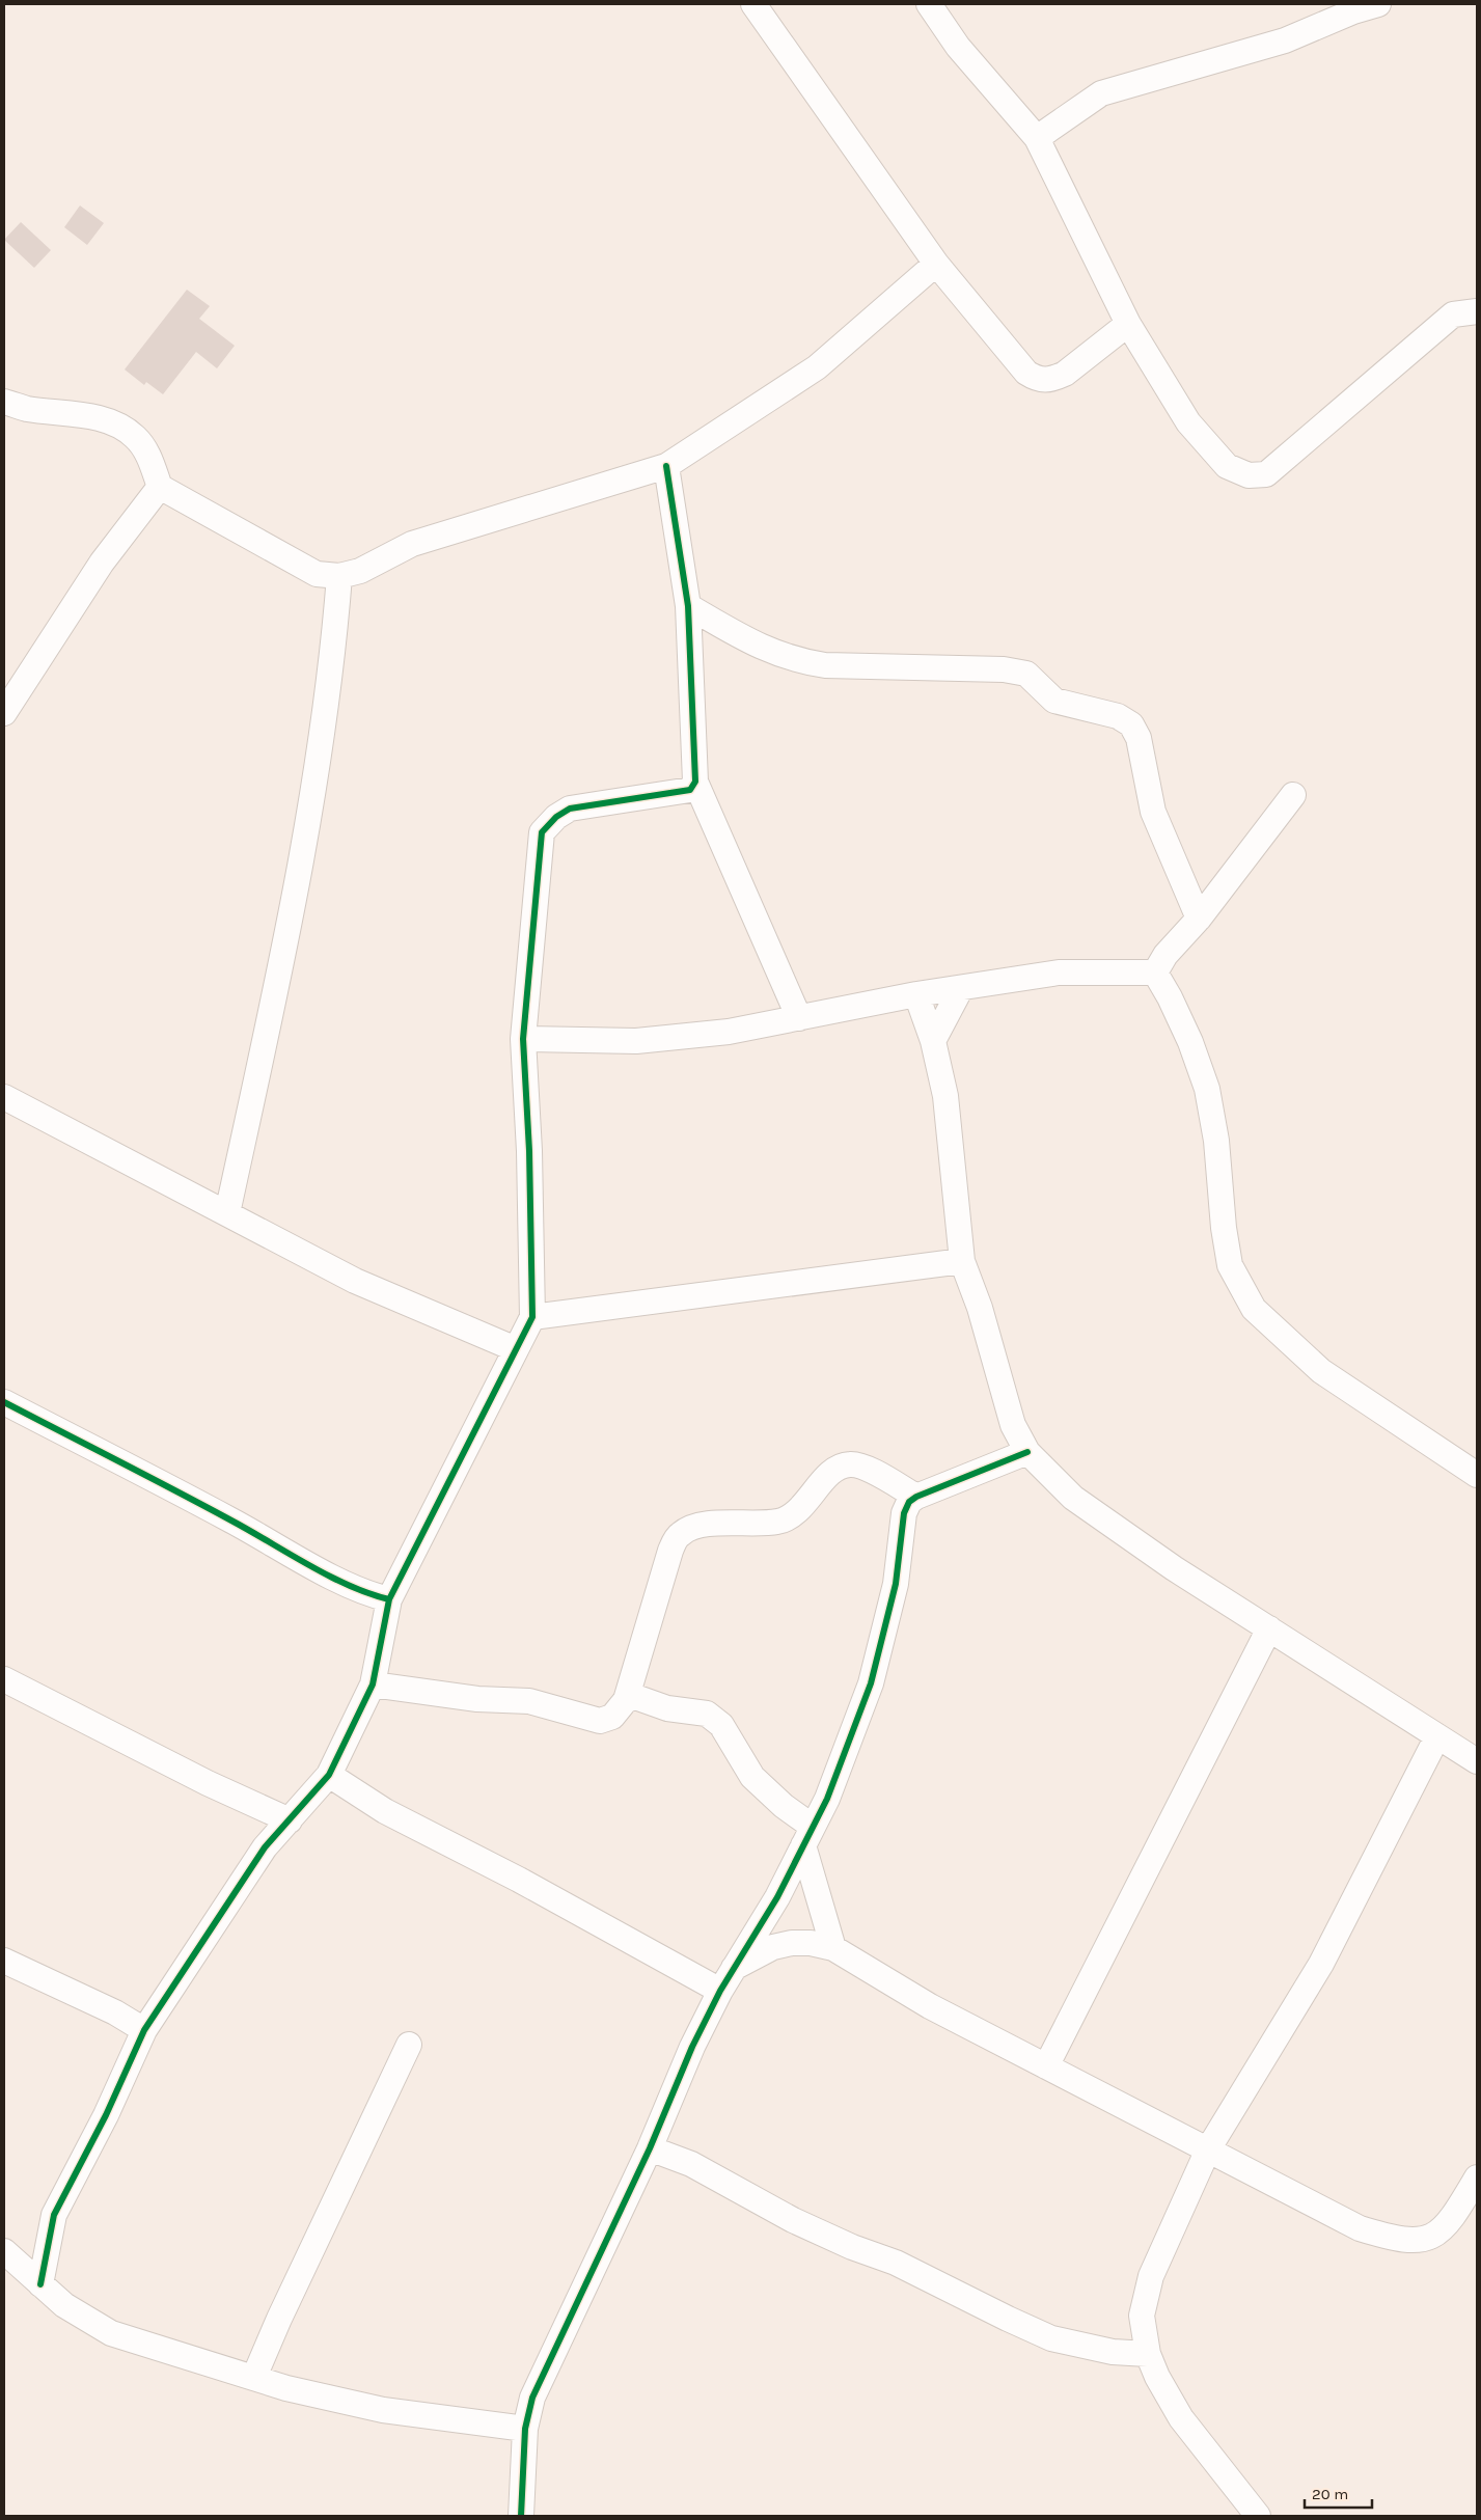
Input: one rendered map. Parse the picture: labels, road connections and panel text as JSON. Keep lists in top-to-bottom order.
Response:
{
  "scale_bar": "20 m"
}
